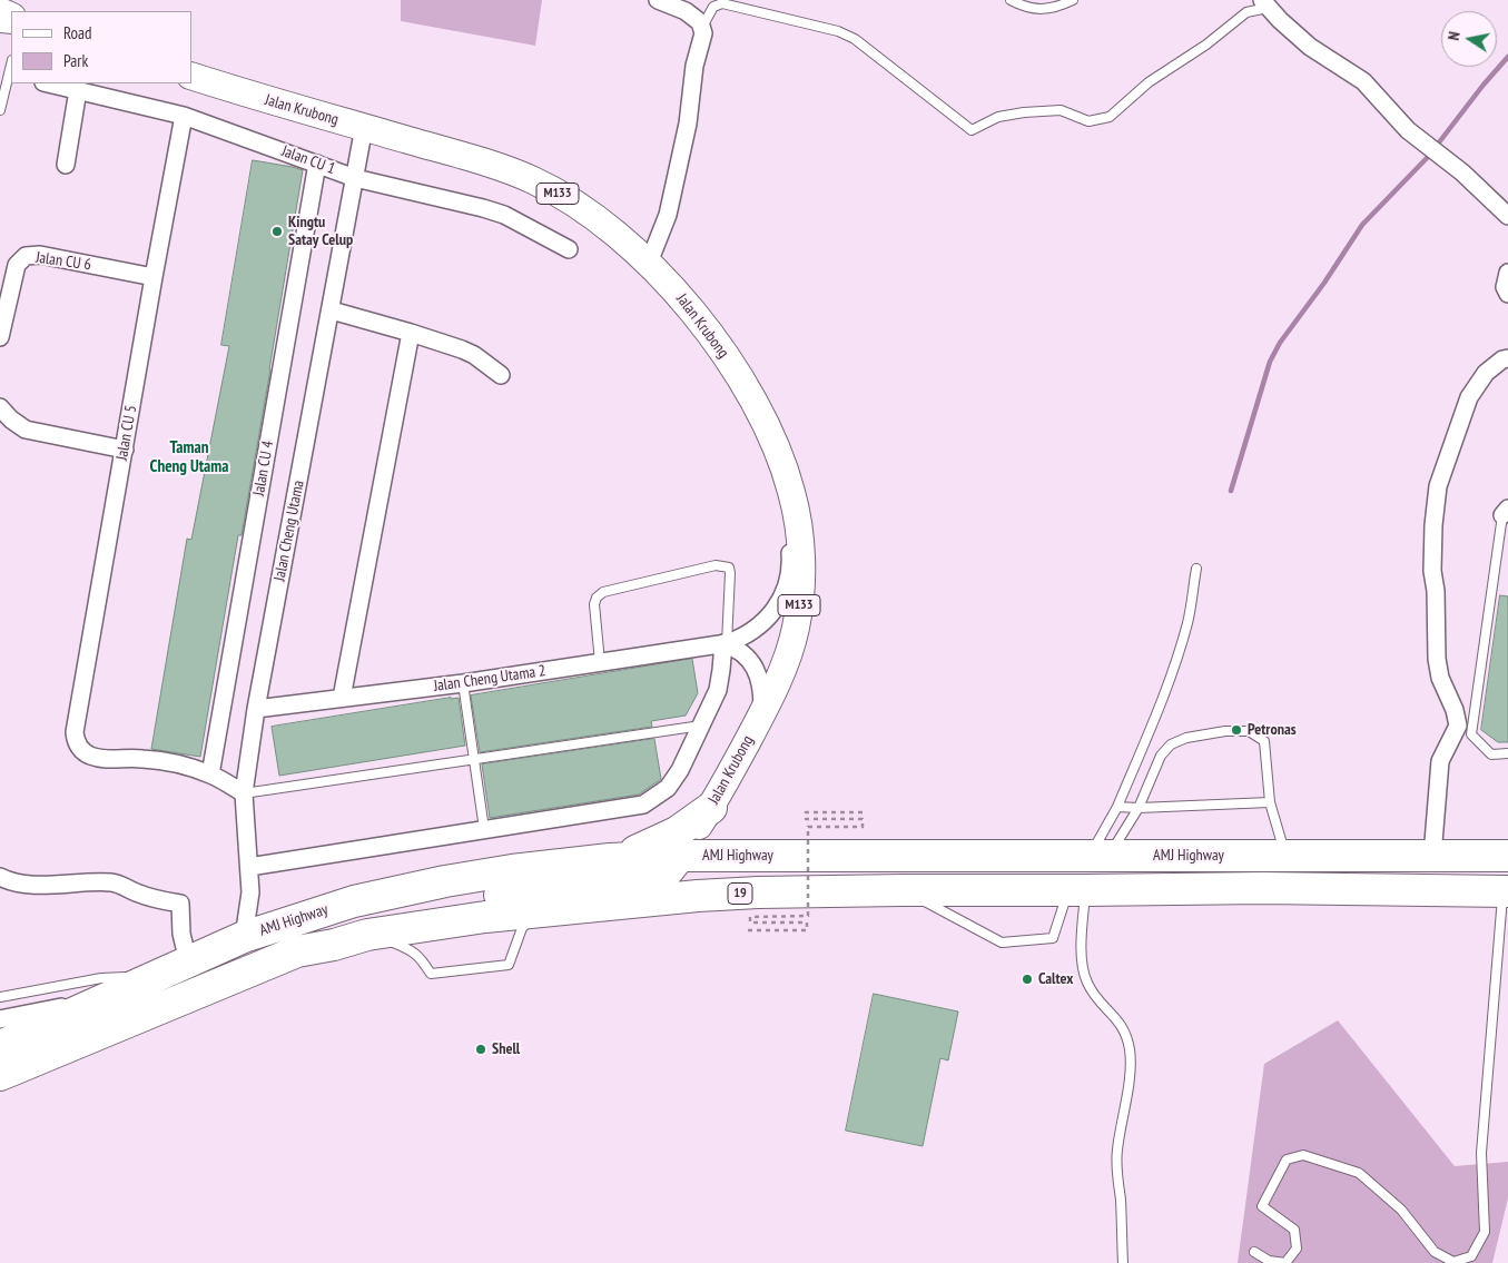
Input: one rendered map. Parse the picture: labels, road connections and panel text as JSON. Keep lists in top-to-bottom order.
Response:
{
  "streets": {
    "highway": ["AMJ Highway", "19"],
    "main road": ["Jalan Krubong", "M133"],
    "street": [
      "Jalan CU 1",
      "Jalan CU 6",
      "Jalan CU 5",
      "Jalan CU 4",
      "Jalan Cheng Utama",
      "Jalan Cheng Utama 2"
    ]
  },
  "crossings": [
    ["Jalan Krubong", "Jalan Cheng Utama"],
    ["Jalan Krubong", "Jalan Cheng Utama 2"],
    ["Jalan Krubong", "AMJ Highway"],
    ["Jalan CU 1", "Jalan CU 5"],
    ["Jalan CU 1", "Jalan CU 4"],
    ["Jalan CU 1", "Jalan Cheng Utama"],
    ["Jalan CU 6", "Jalan CU 5"],
    ["Jalan CU 5", "Jalan CU 4"],
    ["Jalan Cheng Utama", "Jalan Cheng Utama 2"],
    ["Jalan Cheng Utama", "AMJ Highway"]
  ],
  "districts": ["Taman Cheng Utama"],
  "places": [
    "Kingtu Satay Celup",
    "Petronas",
    "Caltex",
    "Shell"
  ],
  "legend": ["Road", "Park"],
  "north": "left"
}
